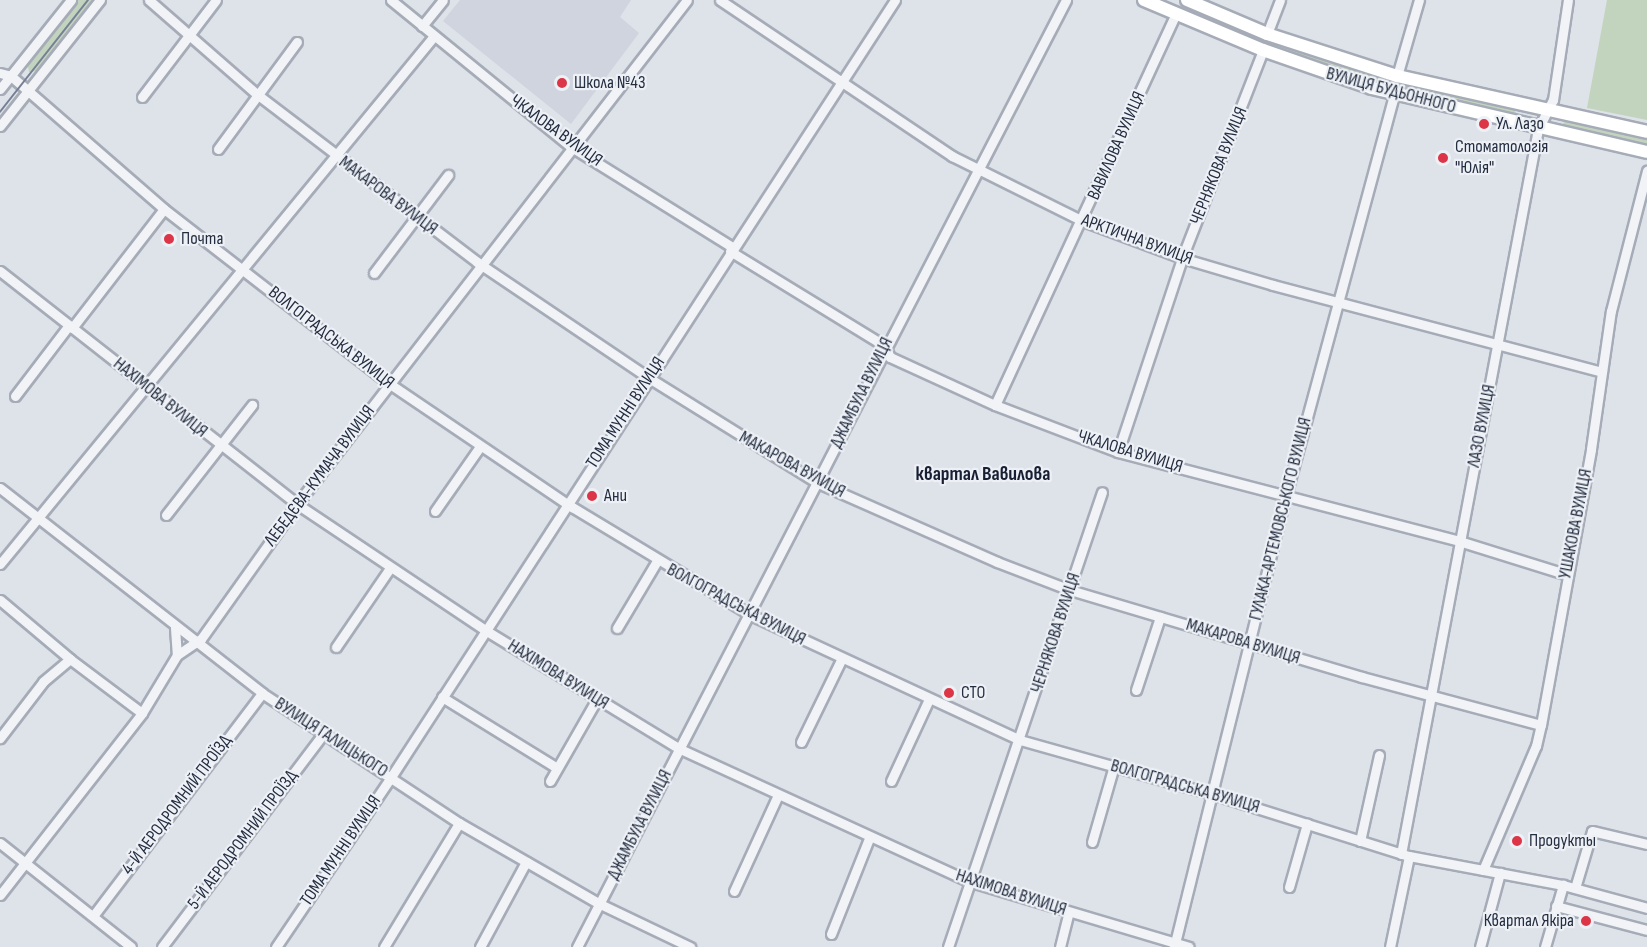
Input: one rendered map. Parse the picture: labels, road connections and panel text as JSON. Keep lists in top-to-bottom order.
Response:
{
  "streets": {
    "main road": ["ВУЛИЦЯ БУДЬОННОГО"],
    "street": [
      "ЧКАЛОВА ВУЛИЦЯ",
      "ВАВИЛОВА ВУЛИЦЯ",
      "ЧЕРНЯКОВА ВУЛИЦЯ",
      "МАКАРОВА ВУЛИЦЯ",
      "АРКТИЧНА ВУЛИЦЯ",
      "ВОЛГОГРАДСЬКА ВУЛИЦЯ",
      "ДЖАМБУЛА ВУЛИЦЯ",
      "НАХІМОВА ВУЛИЦЯ",
      "ТОМА МУННІ ВУЛИЦЯ",
      "ЛАЗО ВУЛИЦЯ",
      "ЛЕБЕДЄВА-КУМАЧА ВУЛИЦЯ",
      "ГУЛАКА-АРТЕМОВСЬКОГО ВУЛИЦЯ",
      "УШАКОВА ВУЛИЦЯ",
      "ВУЛИЦЯ ГАЛИЦЬКОГО",
      "4-Й АЕРОДРОМНИЙ ПРОЇЗД",
      "5-Й АЕРОДРОМНИЙ ПРОЇЗД"
    ]
  },
  "crossings": [
    ["ВУЛИЦЯ БУДЬОННОГО", "ВАВИЛОВА ВУЛИЦЯ"],
    ["ВУЛИЦЯ БУДЬОННОГО", "ЧЕРНЯКОВА ВУЛИЦЯ"],
    ["ВУЛИЦЯ БУДЬОННОГО", "ЛАЗО ВУЛИЦЯ"],
    ["ВУЛИЦЯ БУДЬОННОГО", "ГУЛАКА-АРТЕМОВСЬКОГО ВУЛИЦЯ"],
    ["ЧКАЛОВА ВУЛИЦЯ", "ВАВИЛОВА ВУЛИЦЯ"],
    ["ЧКАЛОВА ВУЛИЦЯ", "ЧЕРНЯКОВА ВУЛИЦЯ"],
    ["ЧКАЛОВА ВУЛИЦЯ", "ДЖАМБУЛА ВУЛИЦЯ"],
    ["ЧКАЛОВА ВУЛИЦЯ", "ТОМА МУННІ ВУЛИЦЯ"],
    ["ЧКАЛОВА ВУЛИЦЯ", "ЛАЗО ВУЛИЦЯ"],
    ["ЧКАЛОВА ВУЛИЦЯ", "ЛЕБЕДЄВА-КУМАЧА ВУЛИЦЯ"],
    ["ЧКАЛОВА ВУЛИЦЯ", "ГУЛАКА-АРТЕМОВСЬКОГО ВУЛИЦЯ"],
    ["ЧКАЛОВА ВУЛИЦЯ", "УШАКОВА ВУЛИЦЯ"],
    ["ВАВИЛОВА ВУЛИЦЯ", "АРКТИЧНА ВУЛИЦЯ"],
    ["ЧЕРНЯКОВА ВУЛИЦЯ", "МАКАРОВА ВУЛИЦЯ"],
    ["ЧЕРНЯКОВА ВУЛИЦЯ", "АРКТИЧНА ВУЛИЦЯ"],
    ["ЧЕРНЯКОВА ВУЛИЦЯ", "ВОЛГОГРАДСЬКА ВУЛИЦЯ"],
    ["ЧЕРНЯКОВА ВУЛИЦЯ", "НАХІМОВА ВУЛИЦЯ"],
    ["МАКАРОВА ВУЛИЦЯ", "ДЖАМБУЛА ВУЛИЦЯ"],
    ["МАКАРОВА ВУЛИЦЯ", "ТОМА МУННІ ВУЛИЦЯ"],
    ["МАКАРОВА ВУЛИЦЯ", "ЛАЗО ВУЛИЦЯ"],
    ["МАКАРОВА ВУЛИЦЯ", "ЛЕБЕДЄВА-КУМАЧА ВУЛИЦЯ"],
    ["МАКАРОВА ВУЛИЦЯ", "ГУЛАКА-АРТЕМОВСЬКОГО ВУЛИЦЯ"],
    ["МАКАРОВА ВУЛИЦЯ", "УШАКОВА ВУЛИЦЯ"],
    ["АРКТИЧНА ВУЛИЦЯ", "ДЖАМБУЛА ВУЛИЦЯ"],
    ["АРКТИЧНА ВУЛИЦЯ", "ТОМА МУННІ ВУЛИЦЯ"],
    ["АРКТИЧНА ВУЛИЦЯ", "ЛАЗО ВУЛИЦЯ"],
    ["АРКТИЧНА ВУЛИЦЯ", "ГУЛАКА-АРТЕМОВСЬКОГО ВУЛИЦЯ"],
    ["АРКТИЧНА ВУЛИЦЯ", "УШАКОВА ВУЛИЦЯ"],
    ["ВОЛГОГРАДСЬКА ВУЛИЦЯ", "ДЖАМБУЛА ВУЛИЦЯ"],
    ["ВОЛГОГРАДСЬКА ВУЛИЦЯ", "ТОМА МУННІ ВУЛИЦЯ"],
    ["ВОЛГОГРАДСЬКА ВУЛИЦЯ", "ЛАЗО ВУЛИЦЯ"],
    ["ВОЛГОГРАДСЬКА ВУЛИЦЯ", "ЛЕБЕДЄВА-КУМАЧА ВУЛИЦЯ"],
    ["ВОЛГОГРАДСЬКА ВУЛИЦЯ", "ГУЛАКА-АРТЕМОВСЬКОГО ВУЛИЦЯ"],
    ["ВОЛГОГРАДСЬКА ВУЛИЦЯ", "УШАКОВА ВУЛИЦЯ"],
    ["ДЖАМБУЛА ВУЛИЦЯ", "НАХІМОВА ВУЛИЦЯ"],
    ["ДЖАМБУЛА ВУЛИЦЯ", "ВУЛИЦЯ ГАЛИЦЬКОГО"],
    ["НАХІМОВА ВУЛИЦЯ", "ТОМА МУННІ ВУЛИЦЯ"],
    ["НАХІМОВА ВУЛИЦЯ", "ЛЕБЕДЄВА-КУМАЧА ВУЛИЦЯ"],
    ["НАХІМОВА ВУЛИЦЯ", "ГУЛАКА-АРТЕМОВСЬКОГО ВУЛИЦЯ"],
    ["ТОМА МУННІ ВУЛИЦЯ", "ВУЛИЦЯ ГАЛИЦЬКОГО"],
    ["ЛЕБЕДЄВА-КУМАЧА ВУЛИЦЯ", "ВУЛИЦЯ ГАЛИЦЬКОГО"],
    ["ВУЛИЦЯ ГАЛИЦЬКОГО", "4-Й АЕРОДРОМНИЙ ПРОЇЗД"],
    ["ВУЛИЦЯ ГАЛИЦЬКОГО", "5-Й АЕРОДРОМНИЙ ПРОЇЗД"]
  ],
  "districts": ["квартал Вавилова"],
  "places": [
    "Школа №43",
    "Ул. Лазо",
    "Стоматологія \"Юлія\"",
    "Почта",
    "Ани",
    "СТО",
    "Продукты",
    "Квартал Якіра"
  ]
}
